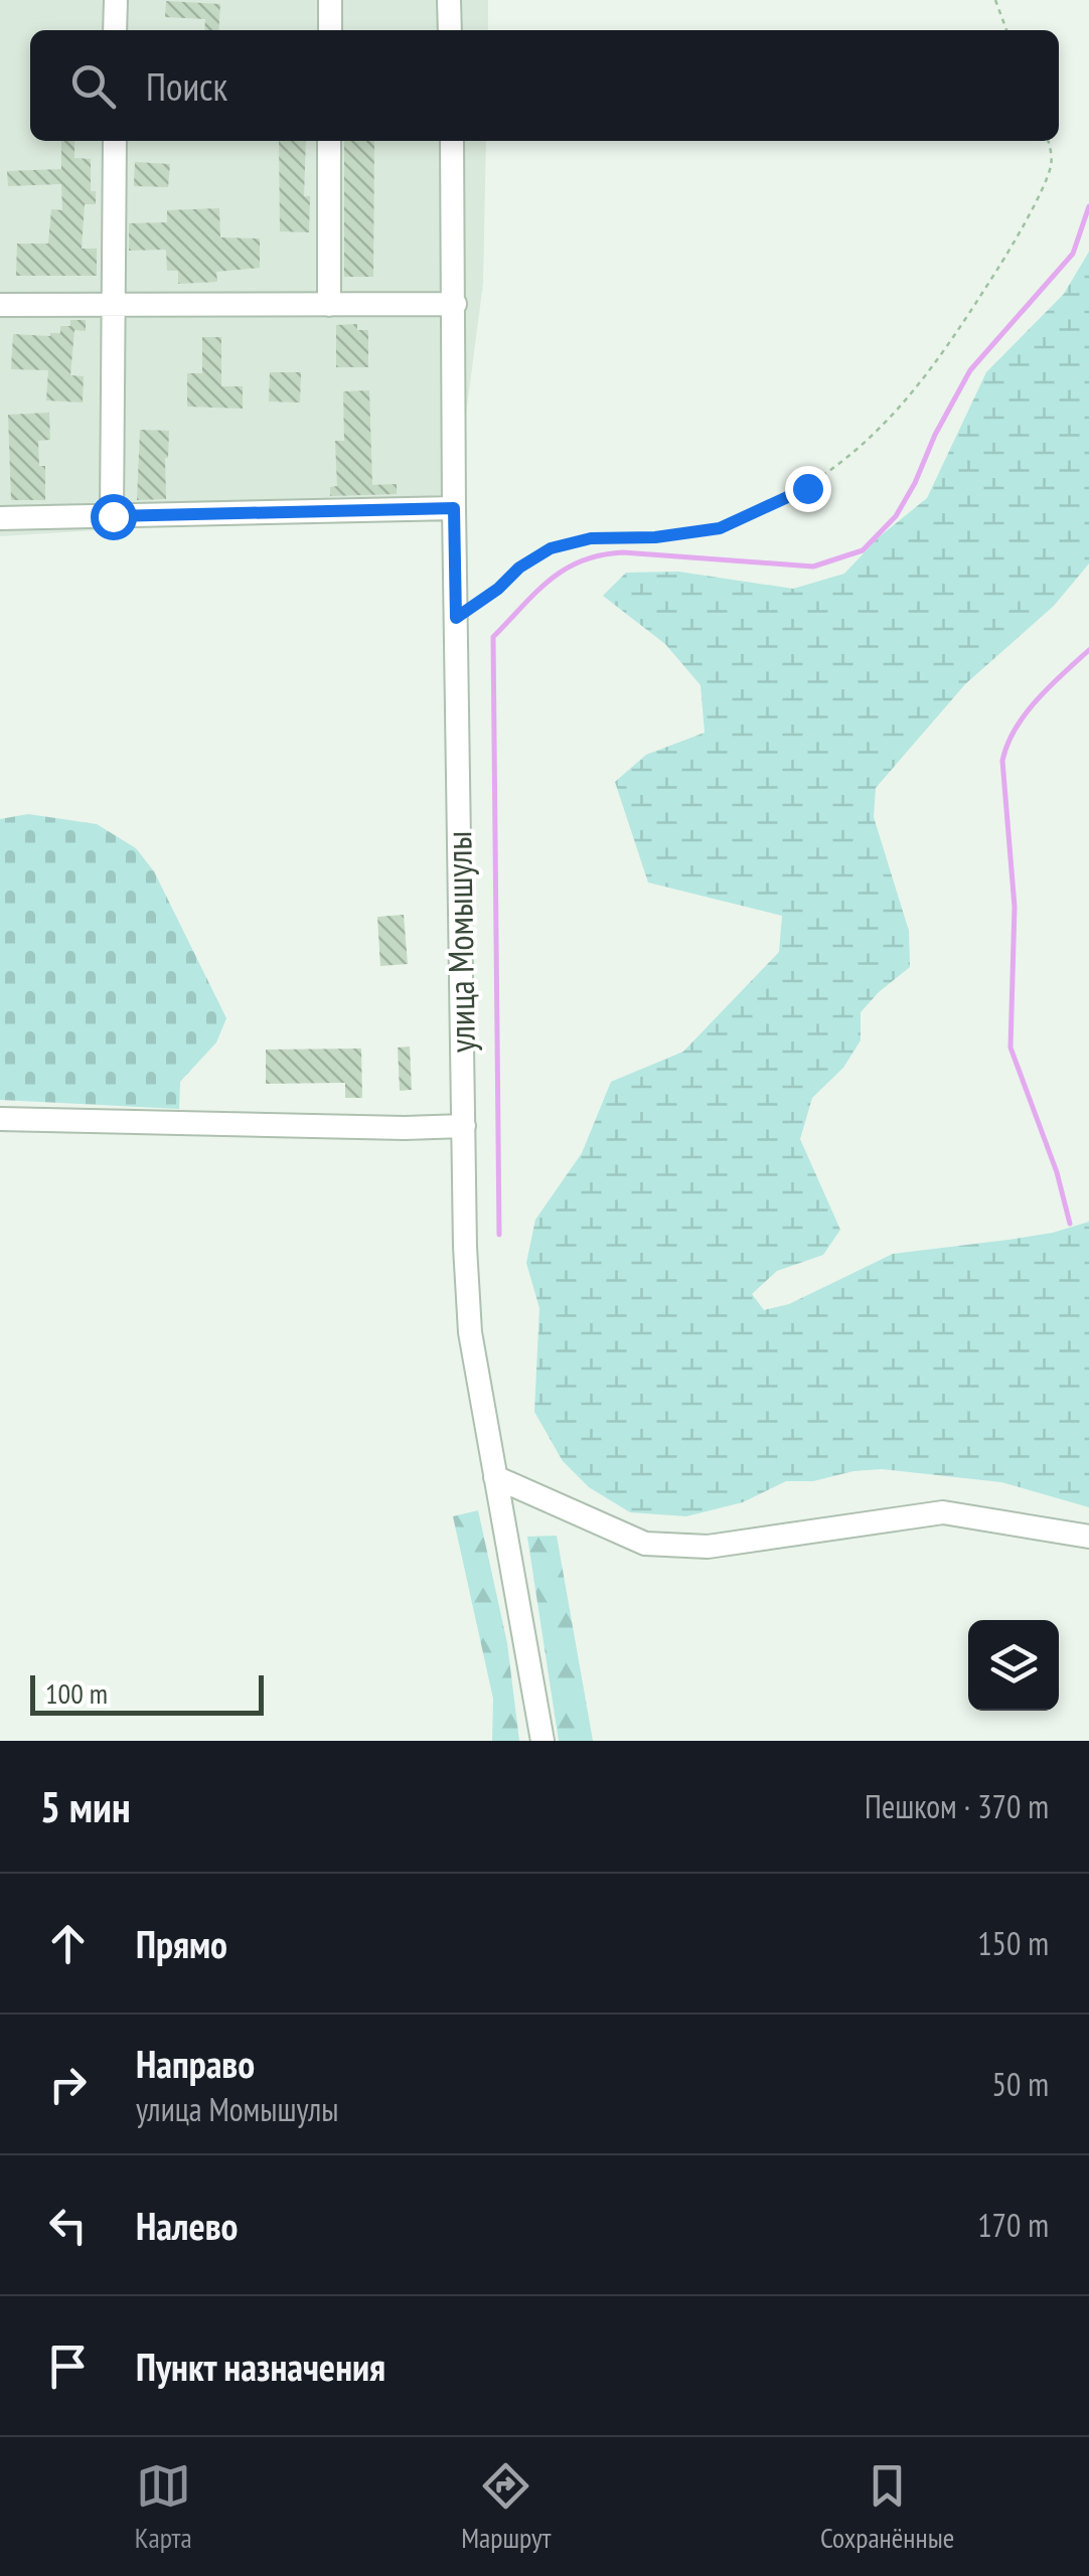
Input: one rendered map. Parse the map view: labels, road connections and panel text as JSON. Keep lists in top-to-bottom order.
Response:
{
  "streets": {
    "street": ["улица Момышулы"]
  },
  "scale_bar": "100 m",
  "page": {
    "search": "Поиск",
    "scale": "100 m",
    "heading": ["5 мин", "Пешком · 370 m"],
    "list": [
      ["Прямо", "150 m"],
      ["Направо", "улица Момышулы", "50 m"],
      ["Налево", "170 m"],
      "Пункт назначения"
    ],
    "nav": ["Карта", "Маршрут", "Сохранённые"]
  }
}
